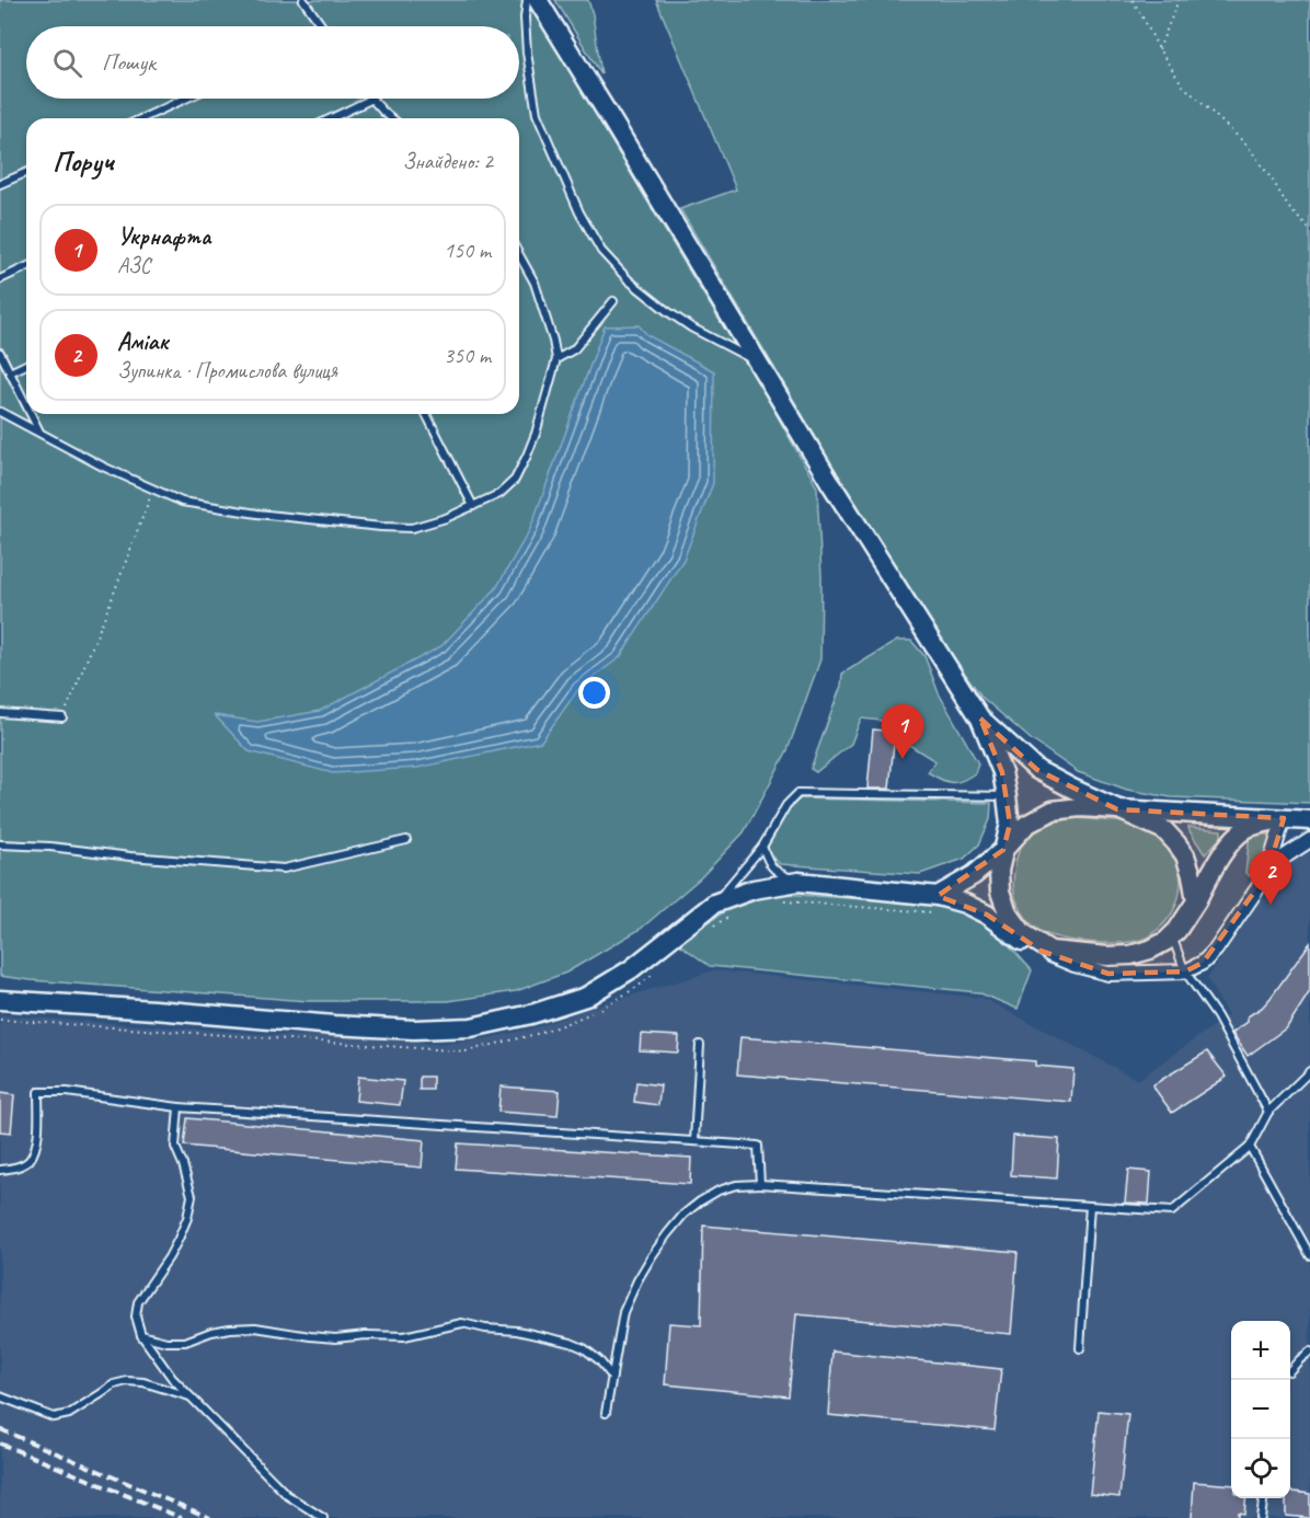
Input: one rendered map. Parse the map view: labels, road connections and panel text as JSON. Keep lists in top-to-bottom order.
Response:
{
  "page": {
    "search": "Пошук",
    "heading": ["Поруч", "Знайдено: 2"],
    "list": [
      {
        "mark": "1",
        "name": "Укрнафта",
        "note": "АЗС",
        "value": "150 m"
      },
      {
        "mark": "2",
        "name": "Аміак",
        "note": "Зупинка · Промислова вулиця",
        "value": "350 m"
      }
    ],
    "pins": ["1", "2"],
    "map_buttons": ["+", "−"]
  }
}
